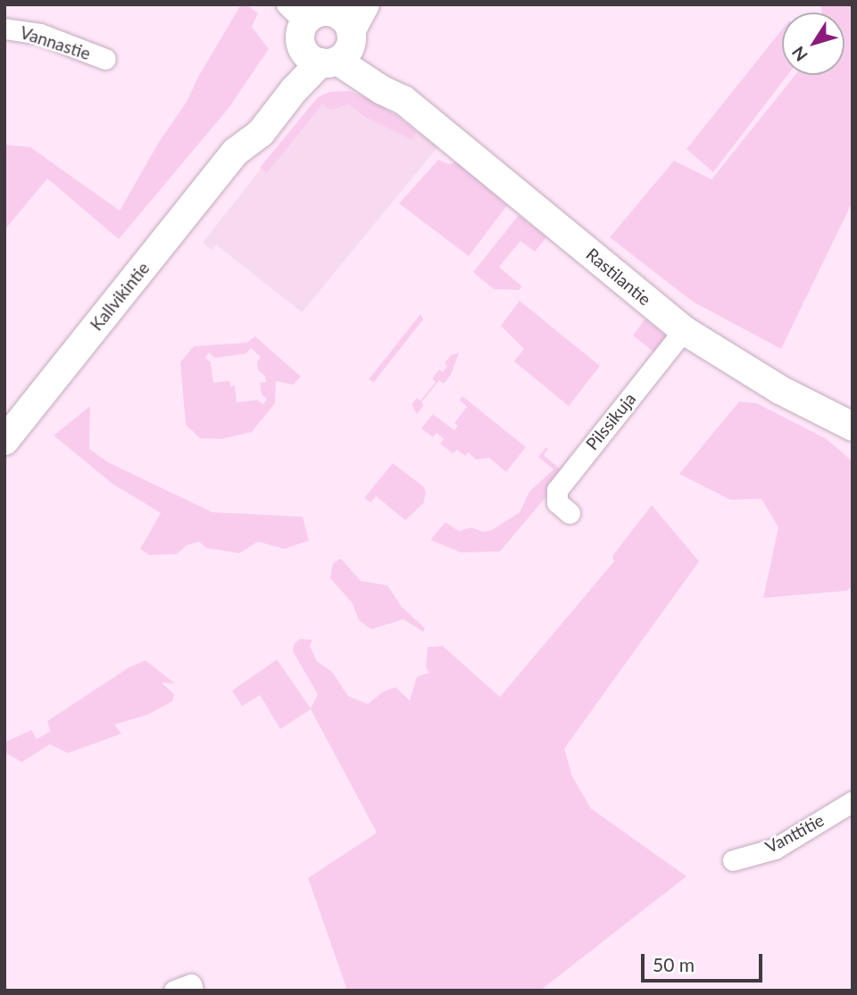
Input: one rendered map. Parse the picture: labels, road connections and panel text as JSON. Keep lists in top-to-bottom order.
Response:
{
  "streets": {
    "street": [
      "Vannastie",
      "Rastilantie",
      "Kallvikintie",
      "Pilssikuja",
      "Vanttitie"
    ]
  },
  "crossings": [
    ["Rastilantie", "Kallvikintie"],
    ["Rastilantie", "Pilssikuja"]
  ],
  "scale_bar": "50 m",
  "north": "bottom left"
}
